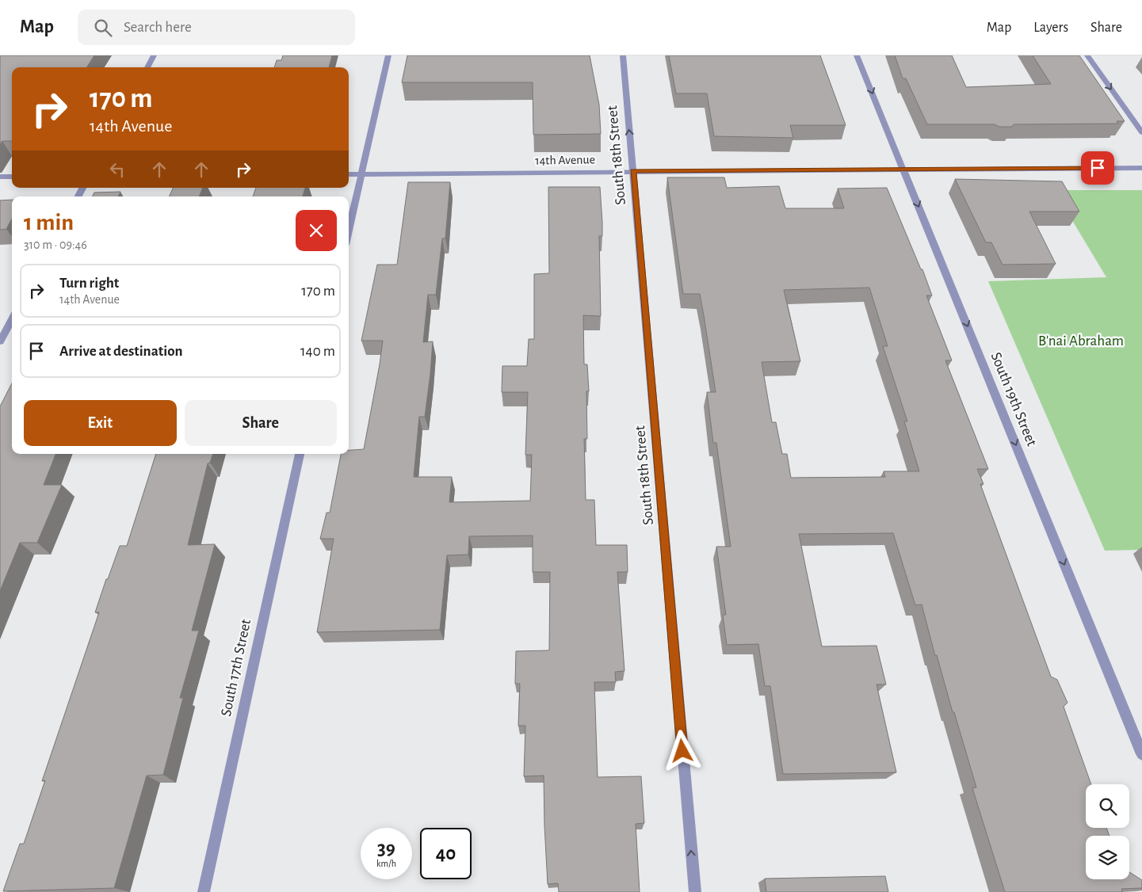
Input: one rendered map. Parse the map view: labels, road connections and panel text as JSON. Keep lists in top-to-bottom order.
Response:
{
  "streets": {
    "street": [
      "South 18th Street",
      "14th Avenue",
      "South 19th Street",
      "South 17th Street"
    ]
  },
  "crossings": [
    ["South 18th Street", "14th Avenue"],
    ["14th Avenue", "South 19th Street"]
  ],
  "one_way": ["South 18th Street", "South 19th Street"],
  "parks": ["B'nai Abraham"],
  "page": {
    "header": "Map",
    "search": "Search here",
    "nav": ["Map", "Layers", "Share"],
    "turn": ["170 m", "14th Avenue"],
    "heading": ["1 min", "310 m · 09:46"],
    "list": [
      {
        "name": "Turn right",
        "note": "14th Avenue",
        "value": "170 m"
      },
      {
        "name": "Arrive at destination",
        "value": "140 m"
      }
    ],
    "buttons": ["Exit", "Share"],
    "speed": "39 km/h",
    "limit": "40"
  }
}
